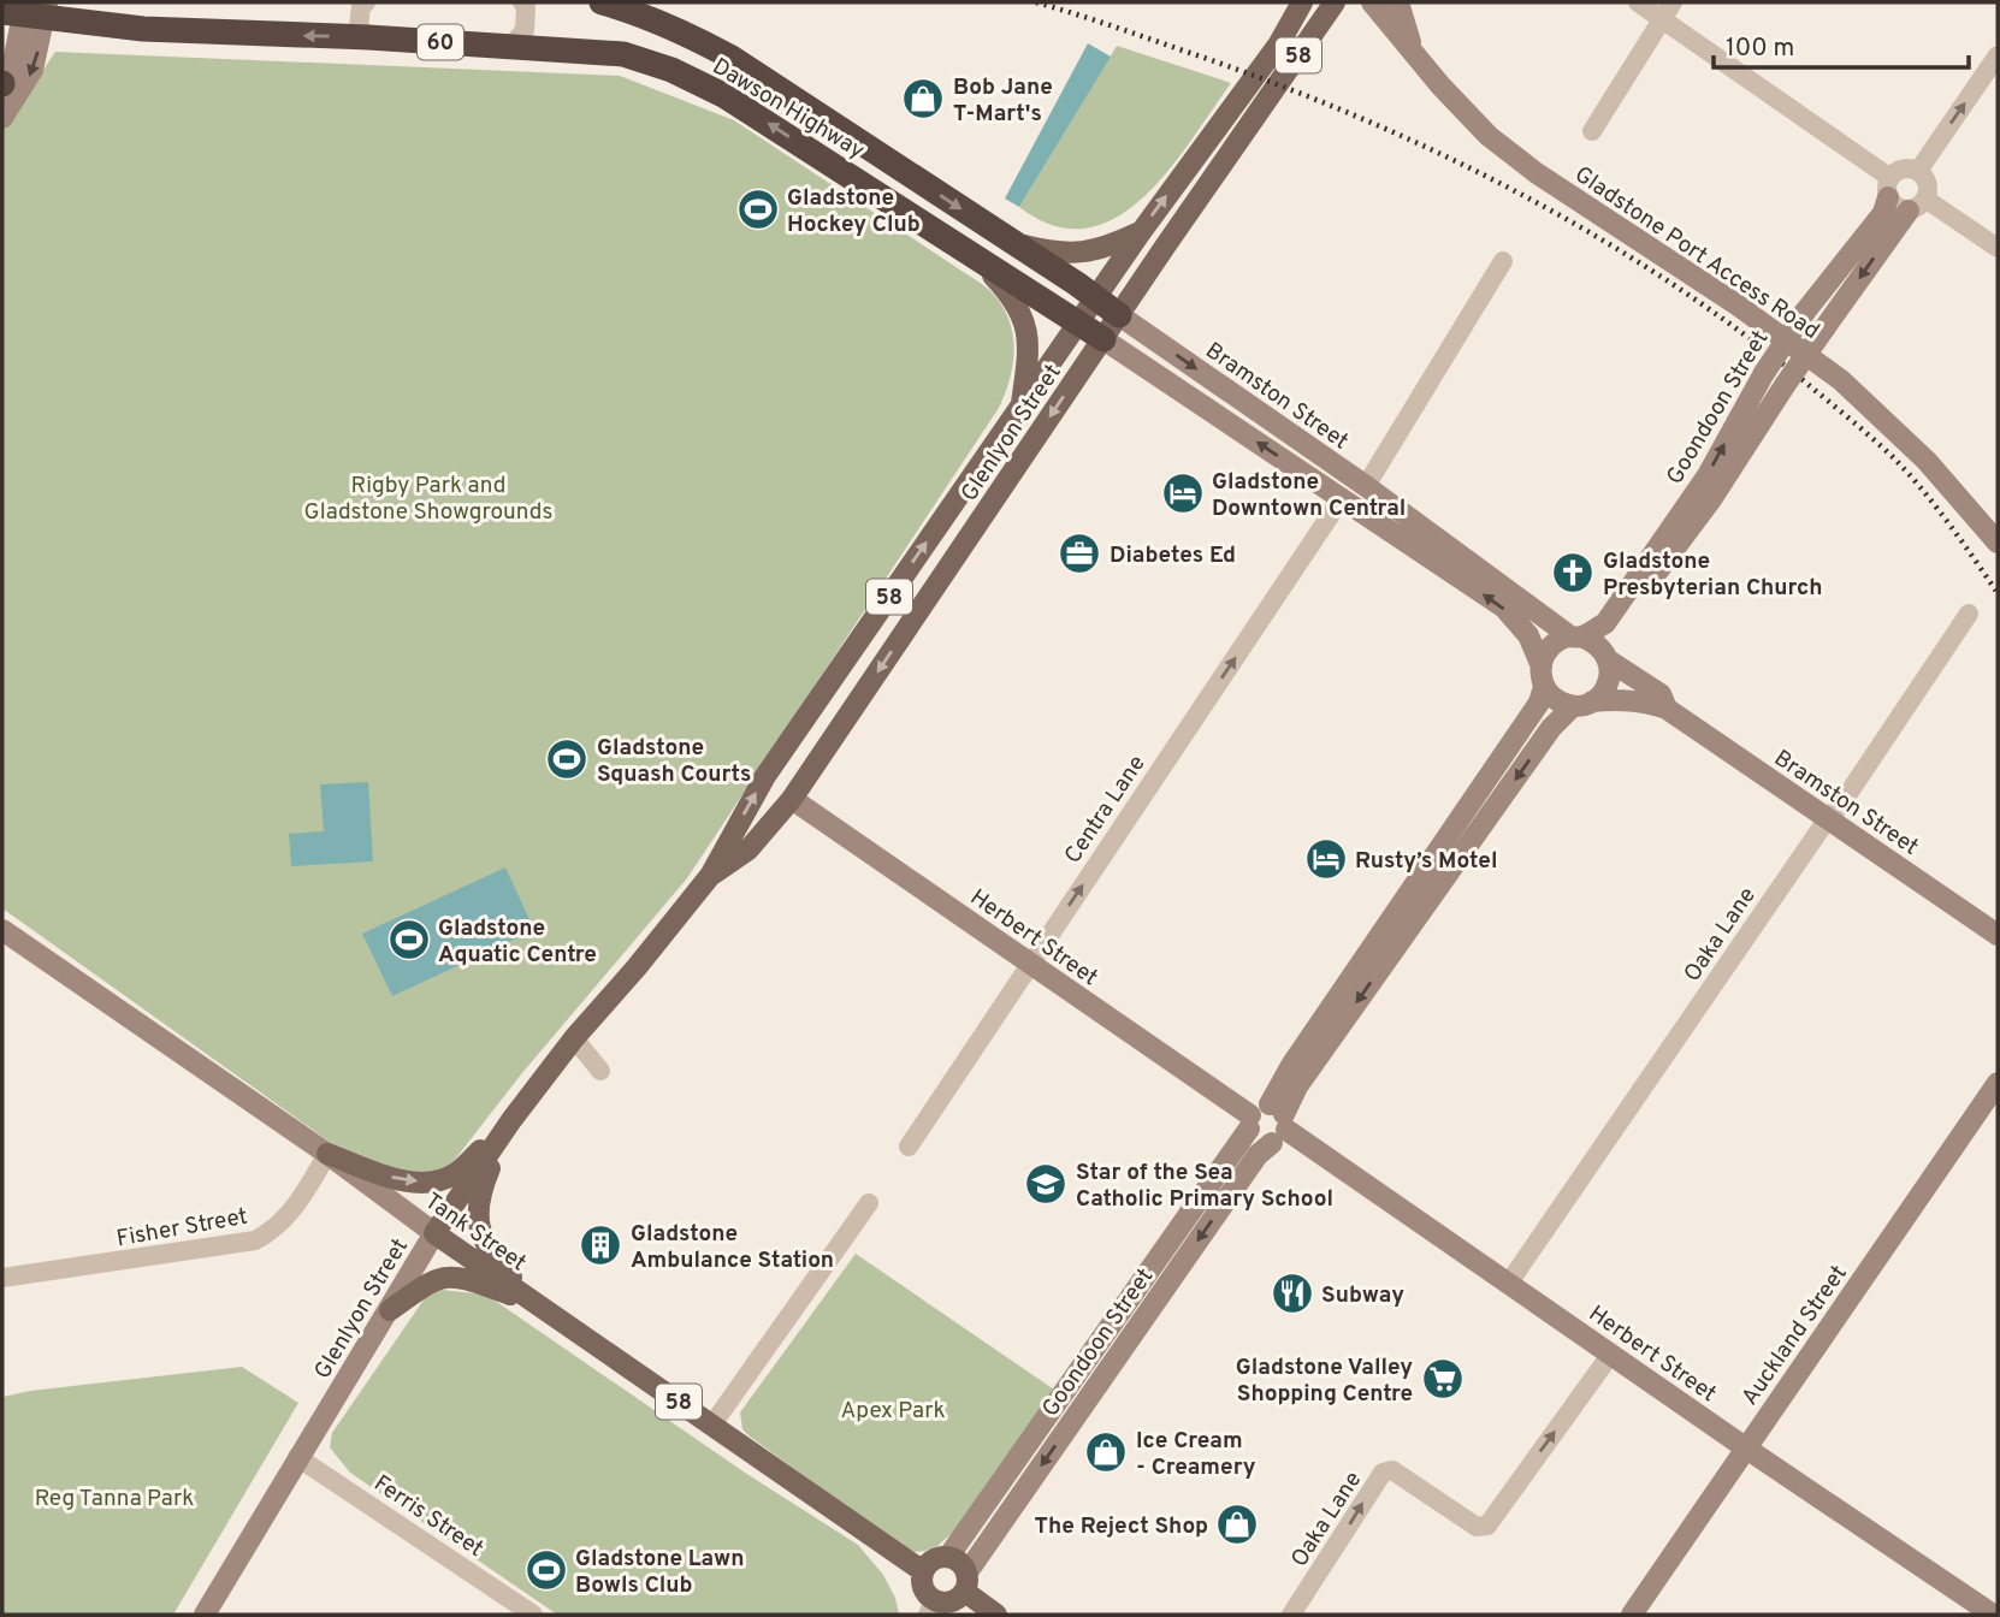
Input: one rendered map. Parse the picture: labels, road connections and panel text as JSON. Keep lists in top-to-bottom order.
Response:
{
  "streets": {
    "highway": ["60", "Dawson Highway"],
    "main road": ["58", "Glenlyon Street", "Tank Street"],
    "street": [
      "Gladstone Port Access Road",
      "Bramston Street",
      "Goondoon Street",
      "Centra Lane",
      "Oaka Lane",
      "Herbert Street",
      "Fisher Street",
      "Auckland Street",
      "Ferris Street"
    ]
  },
  "crossings": [
    ["60", "Dawson Highway"],
    ["60", "Glenlyon Street"],
    ["Dawson Highway", "Bramston Street"],
    ["Dawson Highway", "Glenlyon Street"],
    ["Bramston Street", "Goondoon Street"],
    ["Bramston Street", "Glenlyon Street"],
    ["Bramston Street", "Oaka Lane"],
    ["Goondoon Street", "Herbert Street"],
    ["Goondoon Street", "Tank Street"],
    ["Glenlyon Street", "Herbert Street"],
    ["Glenlyon Street", "Tank Street"],
    ["Glenlyon Street", "Ferris Street"],
    ["Centra Lane", "Herbert Street"],
    ["Oaka Lane", "Herbert Street"],
    ["Herbert Street", "Auckland Street"],
    ["Fisher Street", "Tank Street"]
  ],
  "one_way": ["Centra Lane"],
  "parks": ["Rigby Park and Gladstone Showgrounds", "Apex Park", "Reg Tanna Park"],
  "places": {
    "shop": ["Bob Jane T-Mart's", "Ice Cream - Creamery", "The Reject Shop"],
    "sports": [
      "Gladstone Hockey Club",
      "Gladstone Squash Courts",
      "Gladstone Aquatic Centre",
      "Gladstone Lawn Bowls Club"
    ],
    "hotel": ["Gladstone Downtown Central", "Rusty’s Motel"],
    "office": ["Diabetes Ed"],
    "church": ["Gladstone Presbyterian Church"],
    "school or university": ["Star of the Sea Catholic Primary School"],
    "building": ["Gladstone Ambulance Station"],
    "restaurant": ["Subway"],
    "supermarket": ["Gladstone Valley Shopping Centre"]
  },
  "scale_bar": "100 m"
}
